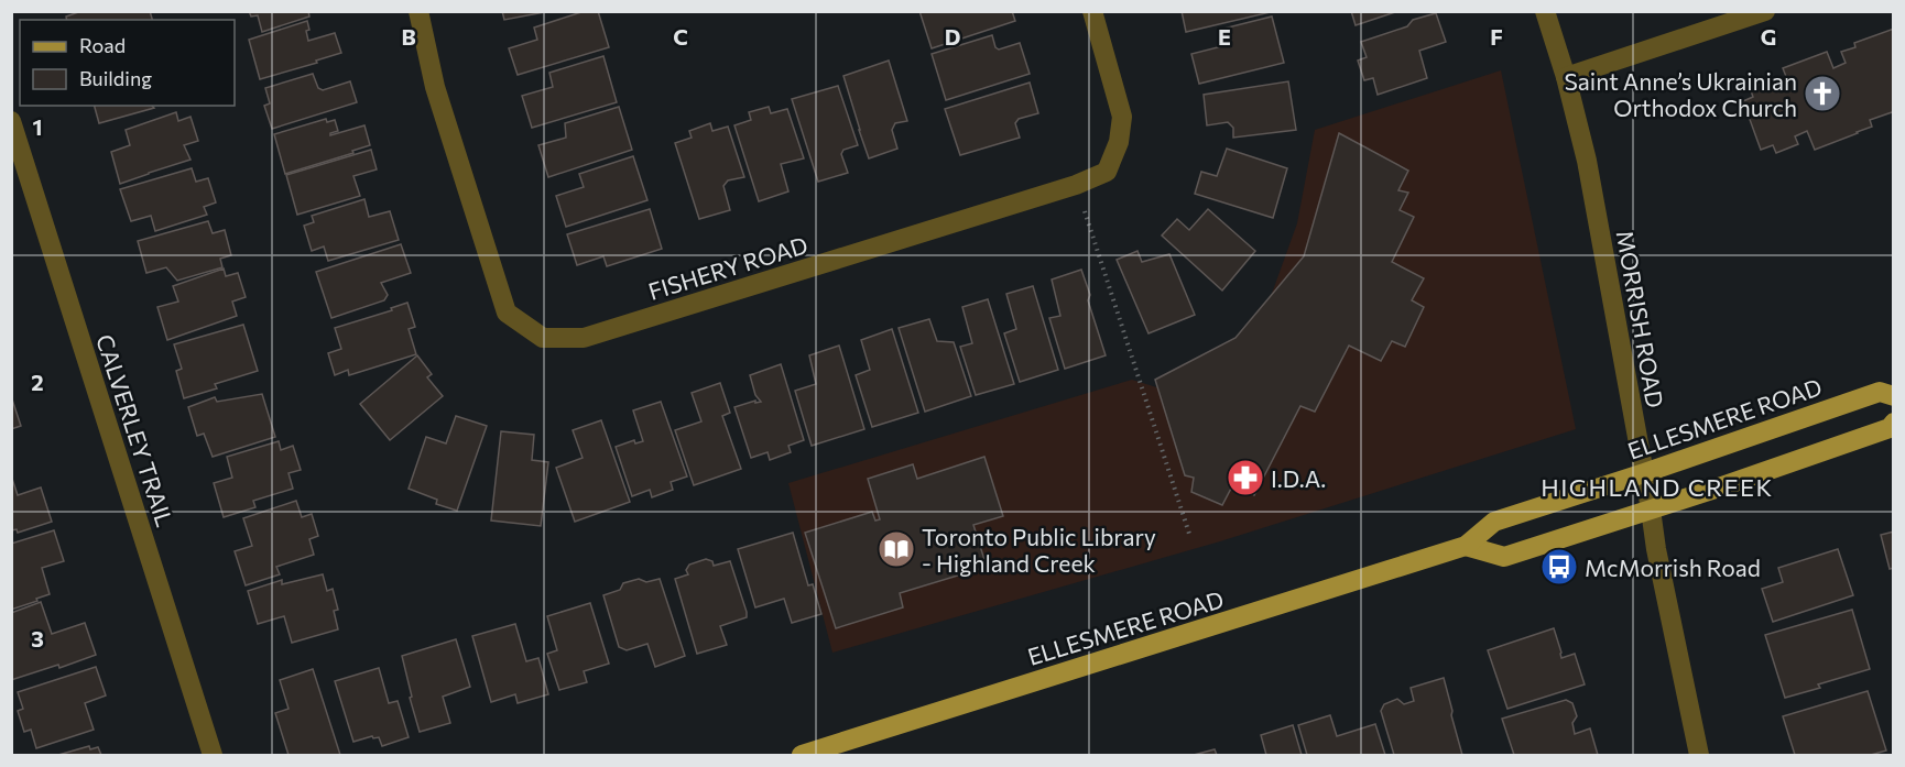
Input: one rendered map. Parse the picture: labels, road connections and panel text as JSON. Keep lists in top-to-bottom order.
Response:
{
  "streets": {
    "main road": ["ELLESMERE ROAD"],
    "street": ["FISHERY ROAD", "MORRISH ROAD", "CALVERLEY TRAIL"]
  },
  "crossings": [
    ["MORRISH ROAD", "ELLESMERE ROAD"]
  ],
  "districts": ["HIGHLAND CREEK"],
  "places": {
    "church": ["Saint Anne’s Ukrainian Orthodox Church"],
    "pharmacy": ["I.D.A."],
    "library": ["Toronto Public Library - Highland Creek"],
    "bus stop": ["McMorrish Road"]
  },
  "legend": ["Road", "Building"],
  "grid": {
    "columns": [
      "B",
      "C",
      "D",
      "E",
      "F",
      "G"
    ],
    "rows": ["1", "2", "3"]
  }
}
